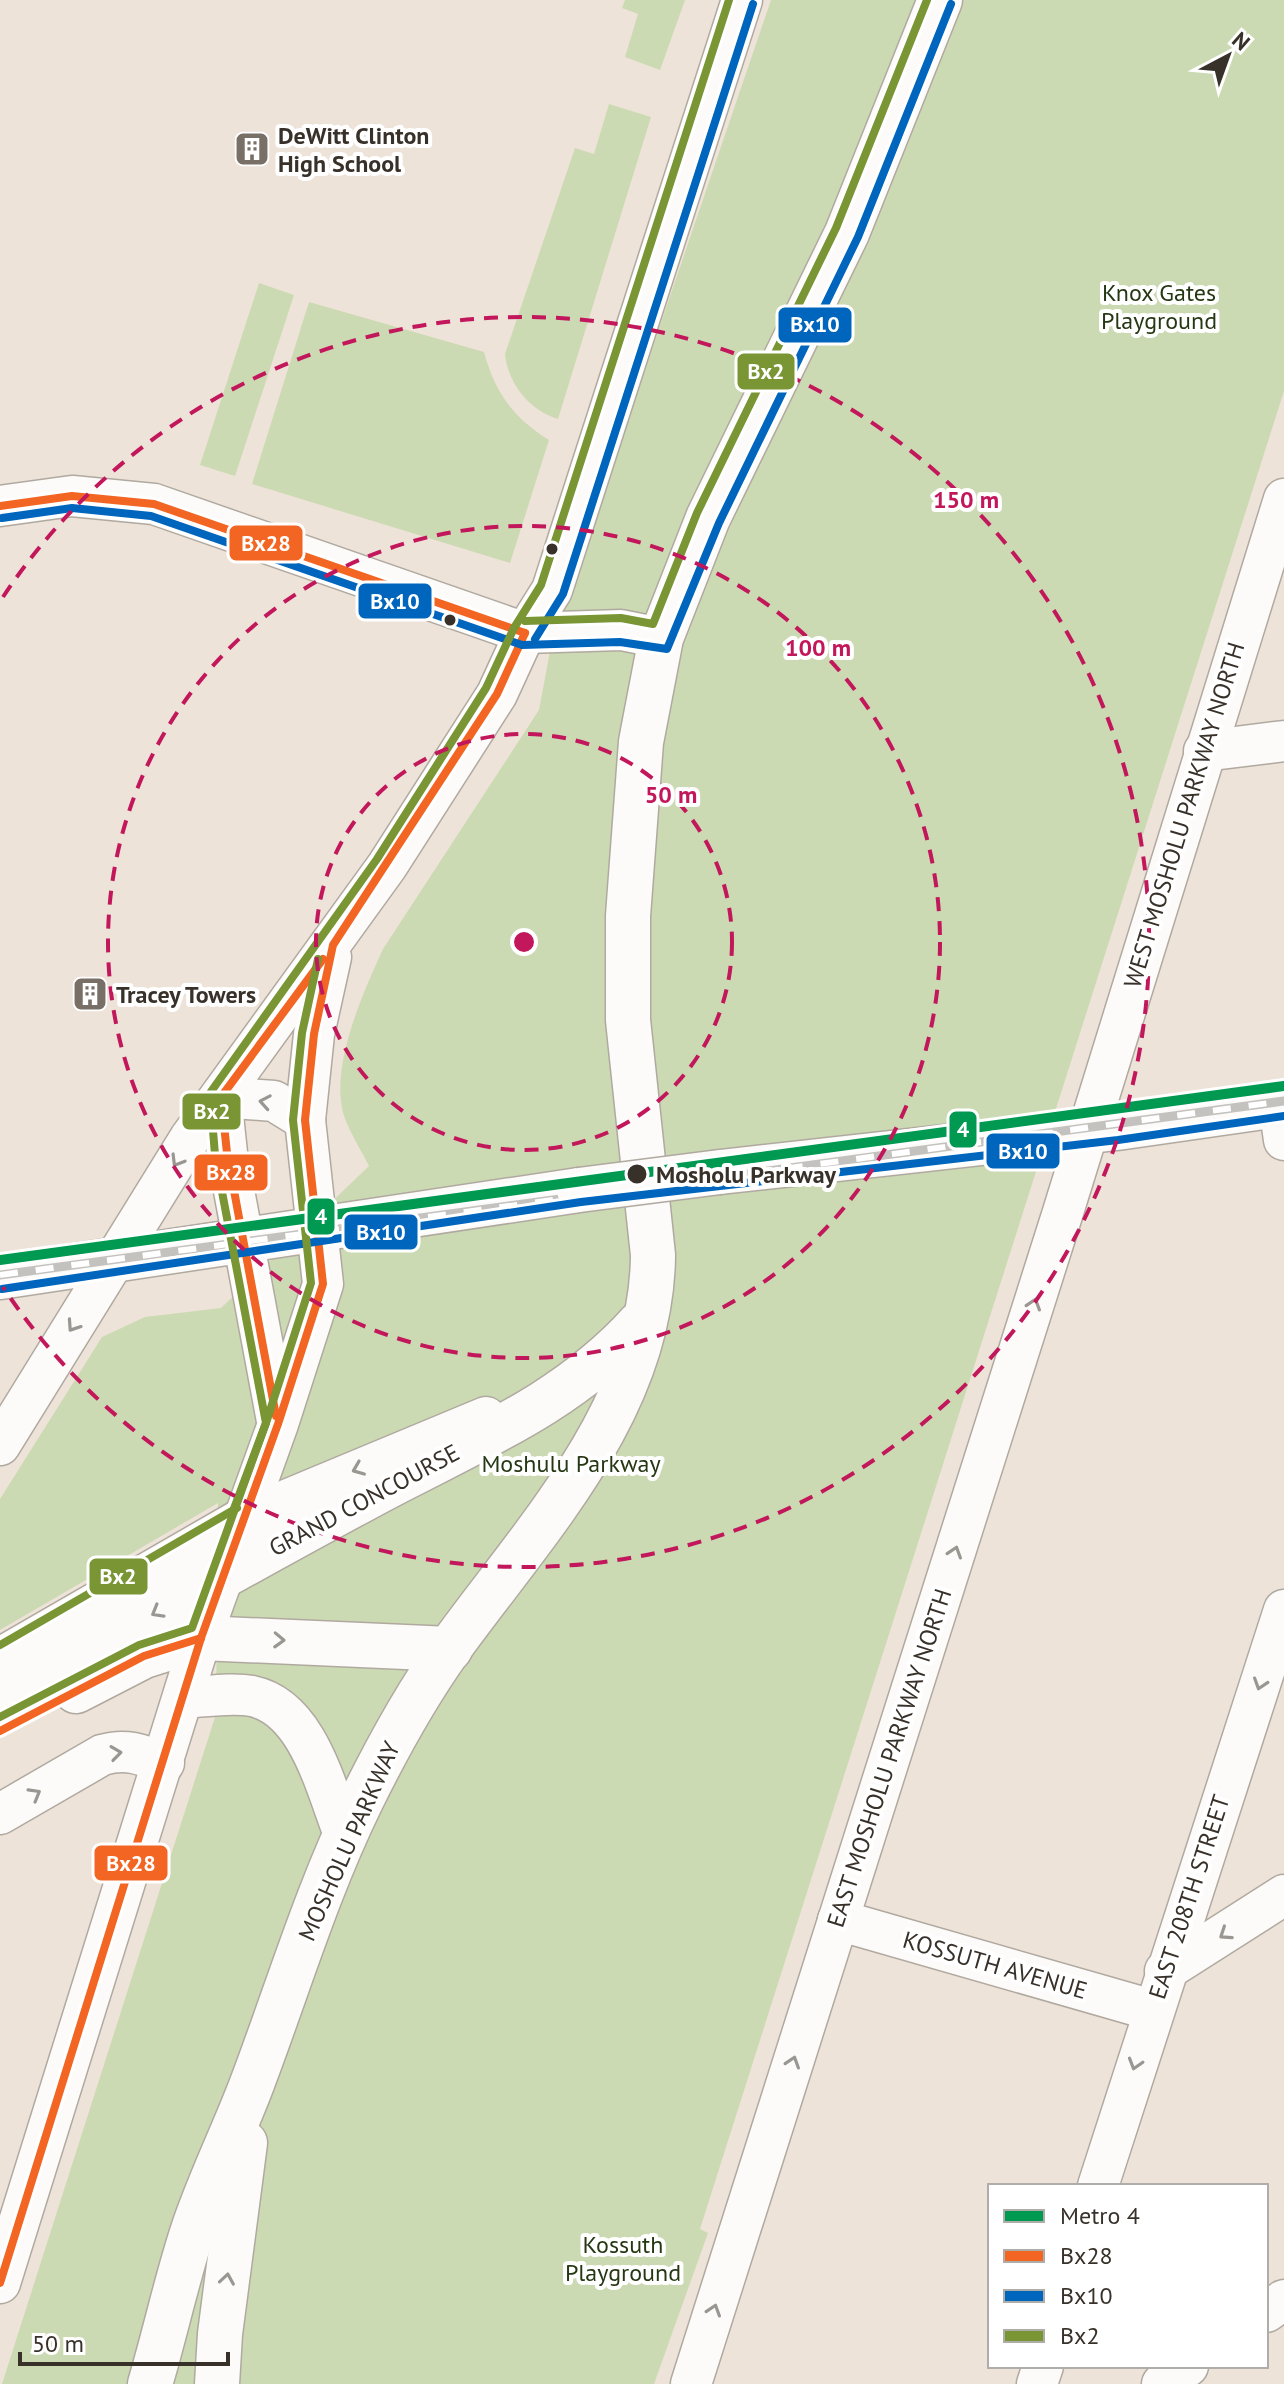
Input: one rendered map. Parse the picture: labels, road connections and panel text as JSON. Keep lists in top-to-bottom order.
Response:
{
  "streets": {
    "main road": ["GRAND CONCOURSE", "MOSHOLU PARKWAY"],
    "street": [
      "WEST MOSHOLU PARKWAY NORTH",
      "EAST MOSHOLU PARKWAY NORTH",
      "EAST 208TH STREET",
      "KOSSUTH AVENUE"
    ]
  },
  "crossings": [
    ["WEST MOSHOLU PARKWAY NORTH", "EAST MOSHOLU PARKWAY NORTH"],
    ["GRAND CONCOURSE", "MOSHOLU PARKWAY"],
    ["EAST MOSHOLU PARKWAY NORTH", "KOSSUTH AVENUE"],
    ["EAST 208TH STREET", "KOSSUTH AVENUE"]
  ],
  "one_way": ["EAST MOSHOLU PARKWAY NORTH", "EAST 208TH STREET"],
  "parks": ["Knox Gates Playground", "Moshulu Parkway", "Kossuth Playground"],
  "places": {
    "building": ["DeWitt Clinton High School", "Tracey Towers"],
    "other": ["Mosholu Parkway"]
  },
  "lines": [
    "transit line Bx2",
    "transit line Bx10",
    "transit line Bx28",
    "metro line 4"
  ],
  "legend": [
    "Metro 4",
    "Bx28",
    "Bx10",
    "Bx2"
  ],
  "scale_bar": "50 m",
  "north": "top right",
  "rings": ["150 m", "100 m", "50 m"]
}
